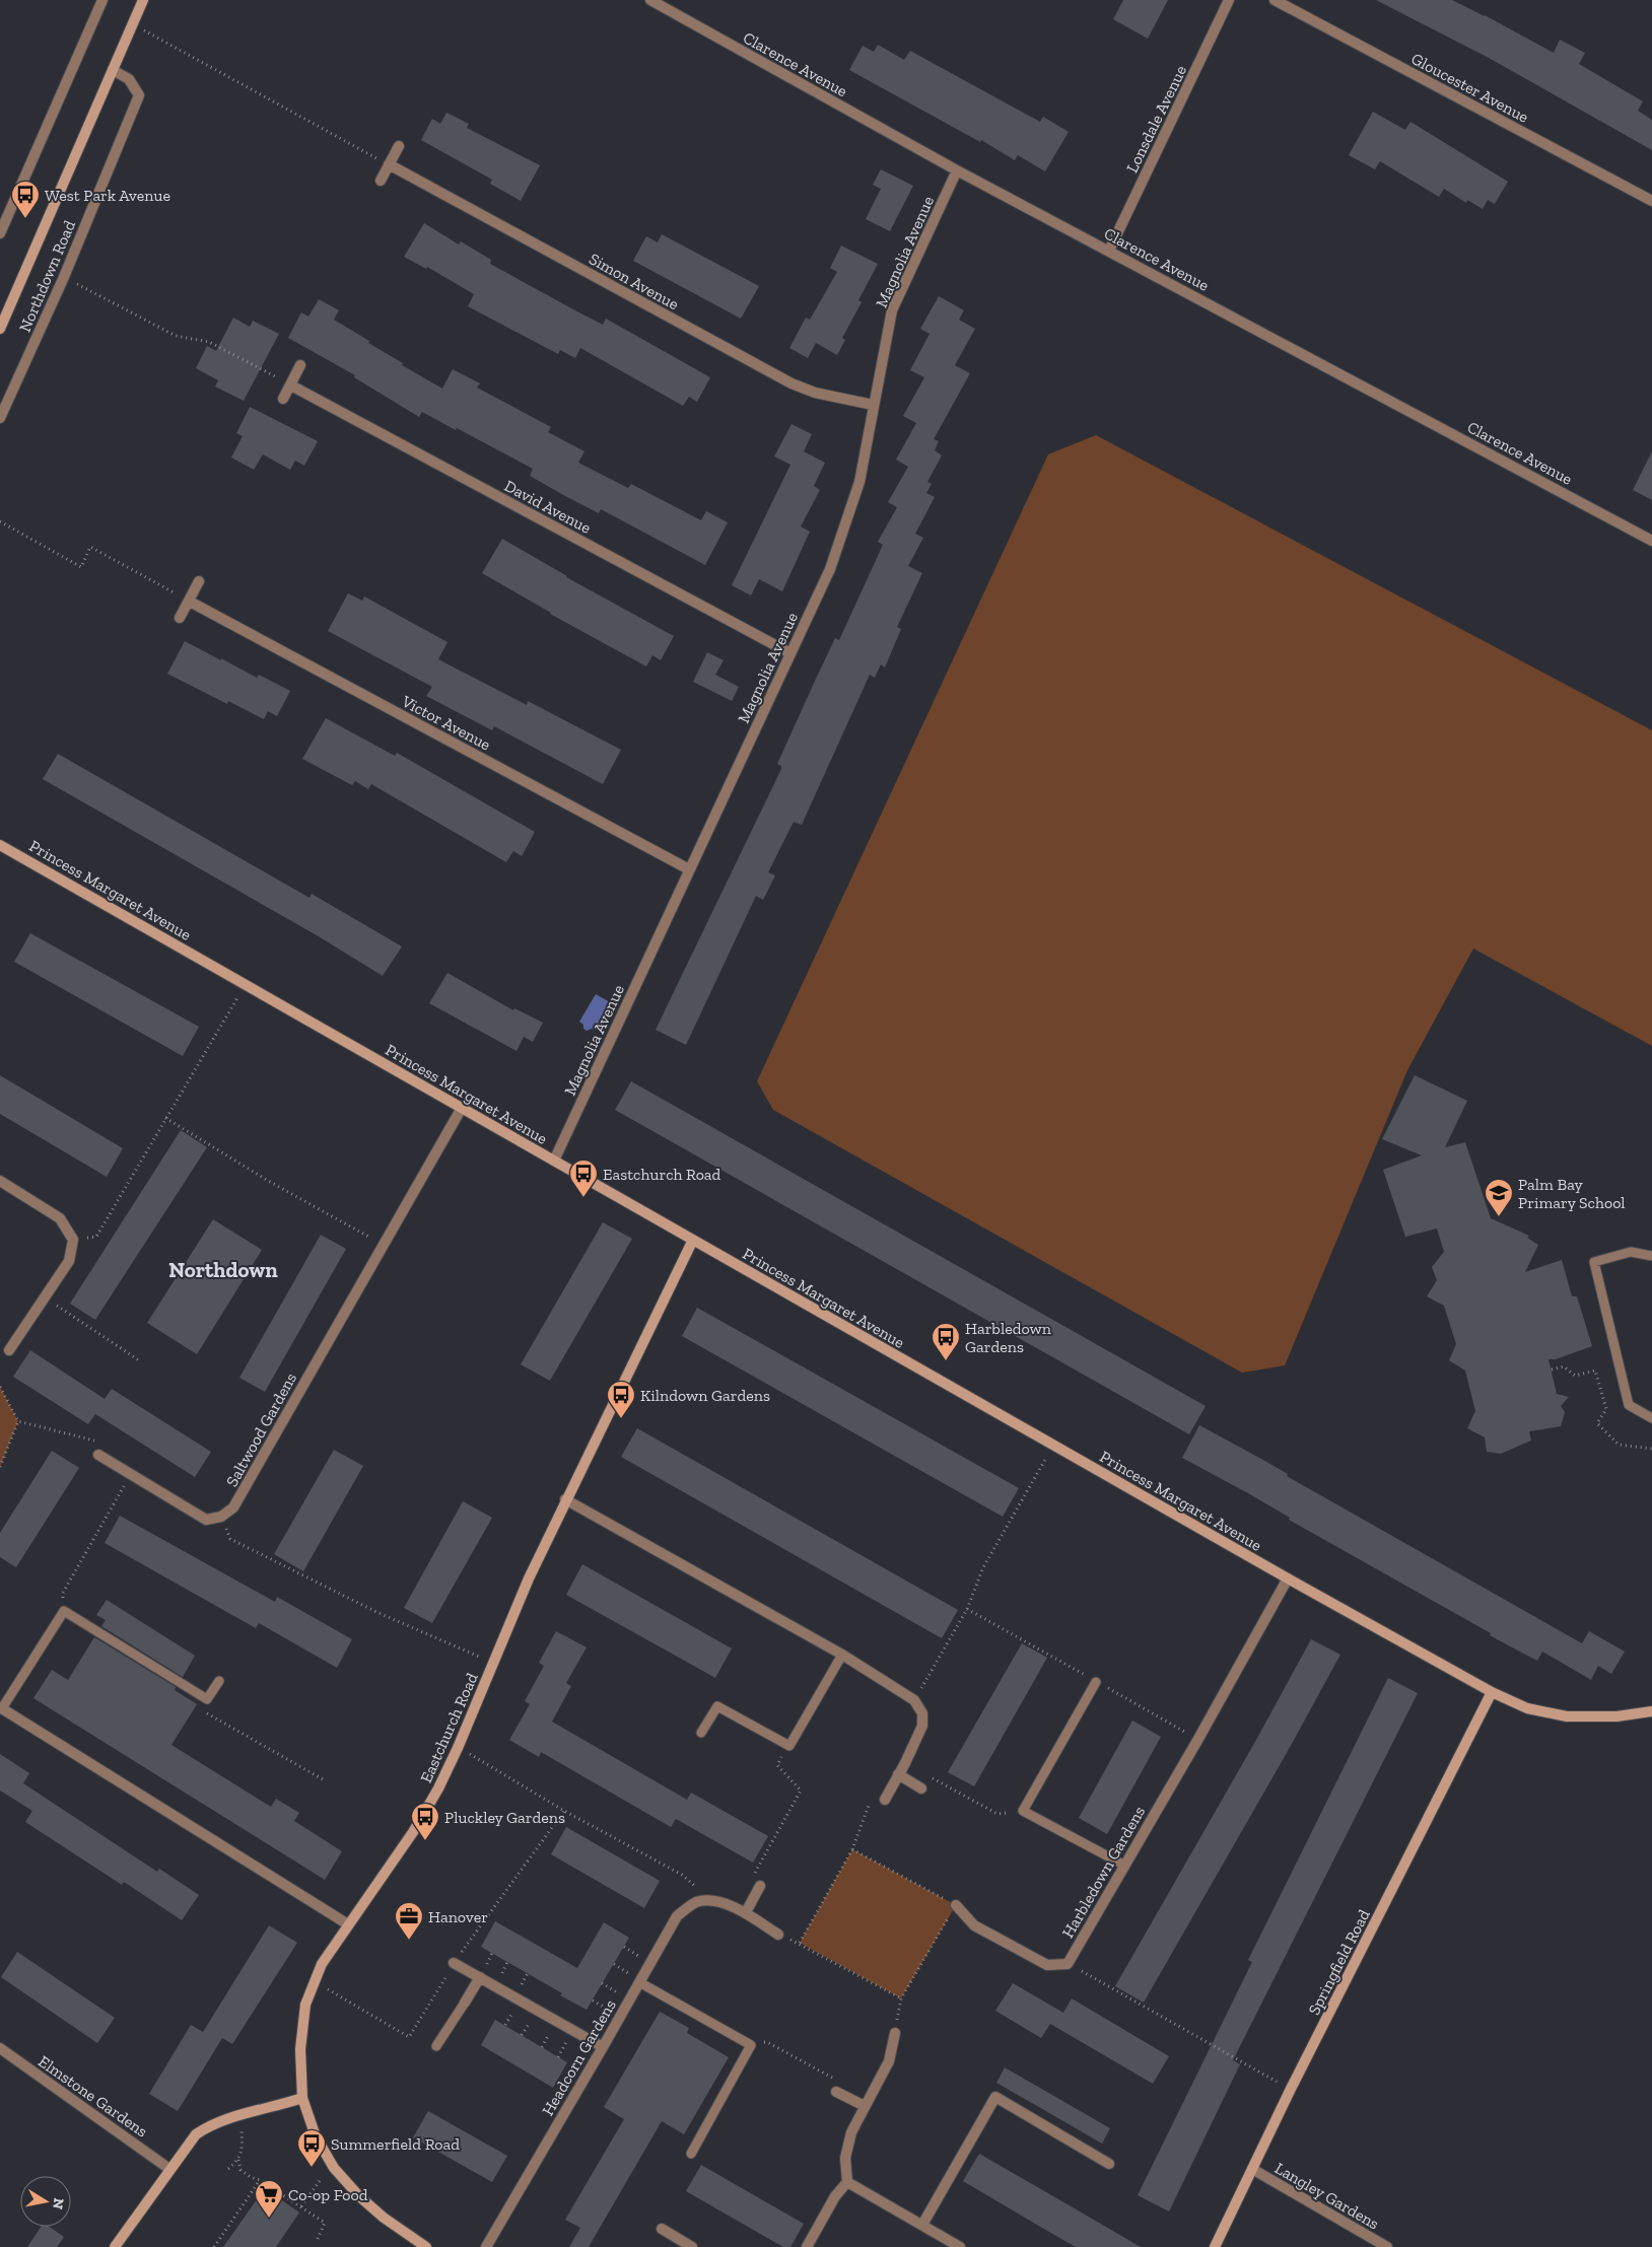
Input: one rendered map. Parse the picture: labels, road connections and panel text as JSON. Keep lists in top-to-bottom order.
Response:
{
  "streets": {
    "main road": [
      "Northdown Road",
      "Princess Margaret Avenue",
      "Eastchurch Road",
      "Springfield Road"
    ],
    "street": [
      "Clarence Avenue",
      "Gloucester Avenue",
      "Lonsdale Avenue",
      "Magnolia Avenue",
      "Simon Avenue",
      "David Avenue",
      "Victor Avenue",
      "Saltwood Gardens",
      "Harbledown Gardens",
      "Headcorn Gardens",
      "Elmstone Gardens",
      "Langley Gardens"
    ]
  },
  "crossings": [
    ["Clarence Avenue", "Lonsdale Avenue"],
    ["Clarence Avenue", "Magnolia Avenue"],
    ["Magnolia Avenue", "Simon Avenue"],
    ["Magnolia Avenue", "David Avenue"],
    ["Magnolia Avenue", "Victor Avenue"],
    ["Magnolia Avenue", "Princess Margaret Avenue"],
    ["Princess Margaret Avenue", "Saltwood Gardens"],
    ["Princess Margaret Avenue", "Eastchurch Road"],
    ["Princess Margaret Avenue", "Harbledown Gardens"],
    ["Princess Margaret Avenue", "Springfield Road"],
    ["Springfield Road", "Langley Gardens"]
  ],
  "districts": ["Northdown"],
  "places": {
    "bus stop": [
      "West Park Avenue",
      "Eastchurch Road",
      "Harbledown Gardens",
      "Kilndown Gardens",
      "Pluckley Gardens",
      "Summerfield Road"
    ],
    "school or university": ["Palm Bay Primary School"],
    "office": ["Hanover"],
    "supermarket": ["Co-op Food"]
  },
  "north": "right"
}
